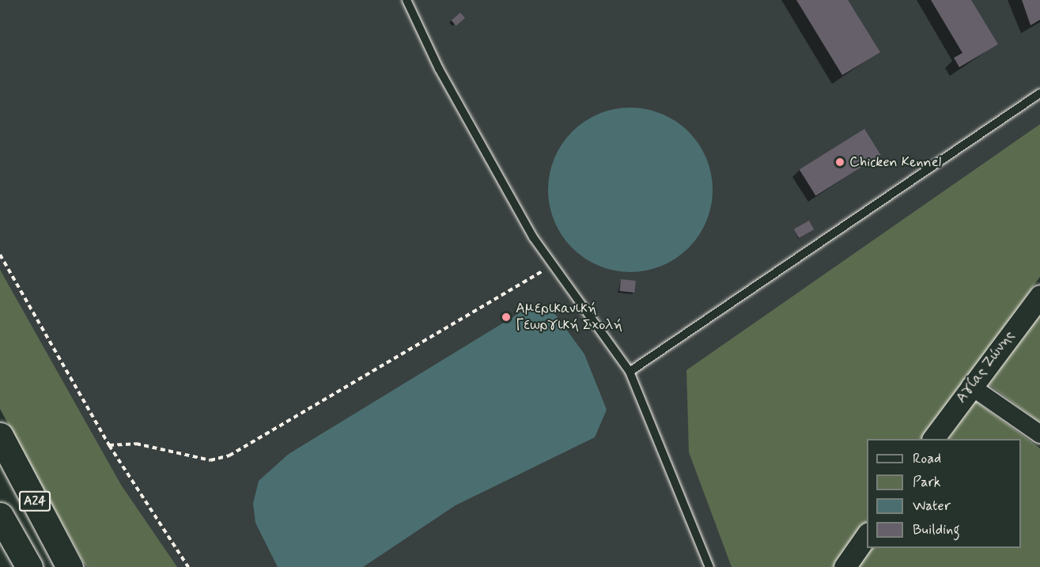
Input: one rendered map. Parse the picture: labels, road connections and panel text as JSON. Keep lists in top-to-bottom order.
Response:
{
  "streets": {
    "highway": ["Α24"],
    "street": ["Αγίας Ζώνης"]
  },
  "places": ["Chicken Kennel", "Αμερικανική Γεωργική Σχολή"],
  "legend": [
    "Road",
    "Park",
    "Water",
    "Building"
  ]
}
